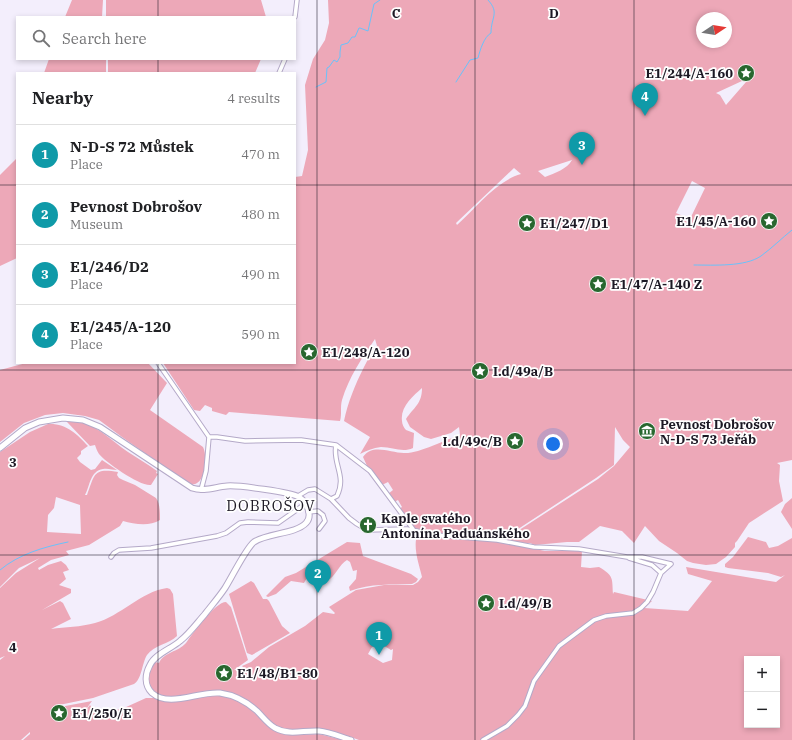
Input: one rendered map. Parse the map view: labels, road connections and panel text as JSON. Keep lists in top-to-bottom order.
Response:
{
  "districts": ["DOBROŠOV"],
  "places": {
    "place": [
      "E1/244/A-160",
      "E1/45/A-160",
      "E1/247/D1",
      "E1/47/A-140 Z",
      "E1/248/A-120",
      "I.d/49a/B",
      "I.d/49c/B",
      "I.d/49/B",
      "E1/48/B1-80",
      "E1/250/E"
    ],
    "museum": ["Pevnost Dobrošov N-D-S 73 Jeřáb"],
    "church": ["Kaple svatého Antonína Paduánského"]
  },
  "north": "right",
  "page": {
    "search": "Search here",
    "heading": ["Nearby", "4 results"],
    "pins": [
      "4",
      "3",
      "2",
      "1"
    ],
    "list": [
      {
        "mark": "1",
        "name": "N-D-S 72 Můstek",
        "note": "Place",
        "value": "470 m"
      },
      {
        "mark": "2",
        "name": "Pevnost Dobrošov",
        "note": "Museum",
        "value": "480 m"
      },
      {
        "mark": "3",
        "name": "E1/246/D2",
        "note": "Place",
        "value": "490 m"
      },
      {
        "mark": "4",
        "name": "E1/245/A-120",
        "note": "Place",
        "value": "590 m"
      }
    ],
    "map_buttons": ["+", "−"]
  },
  "grid": {
    "columns": ["C", "D"],
    "rows": ["3", "4"]
  }
}
